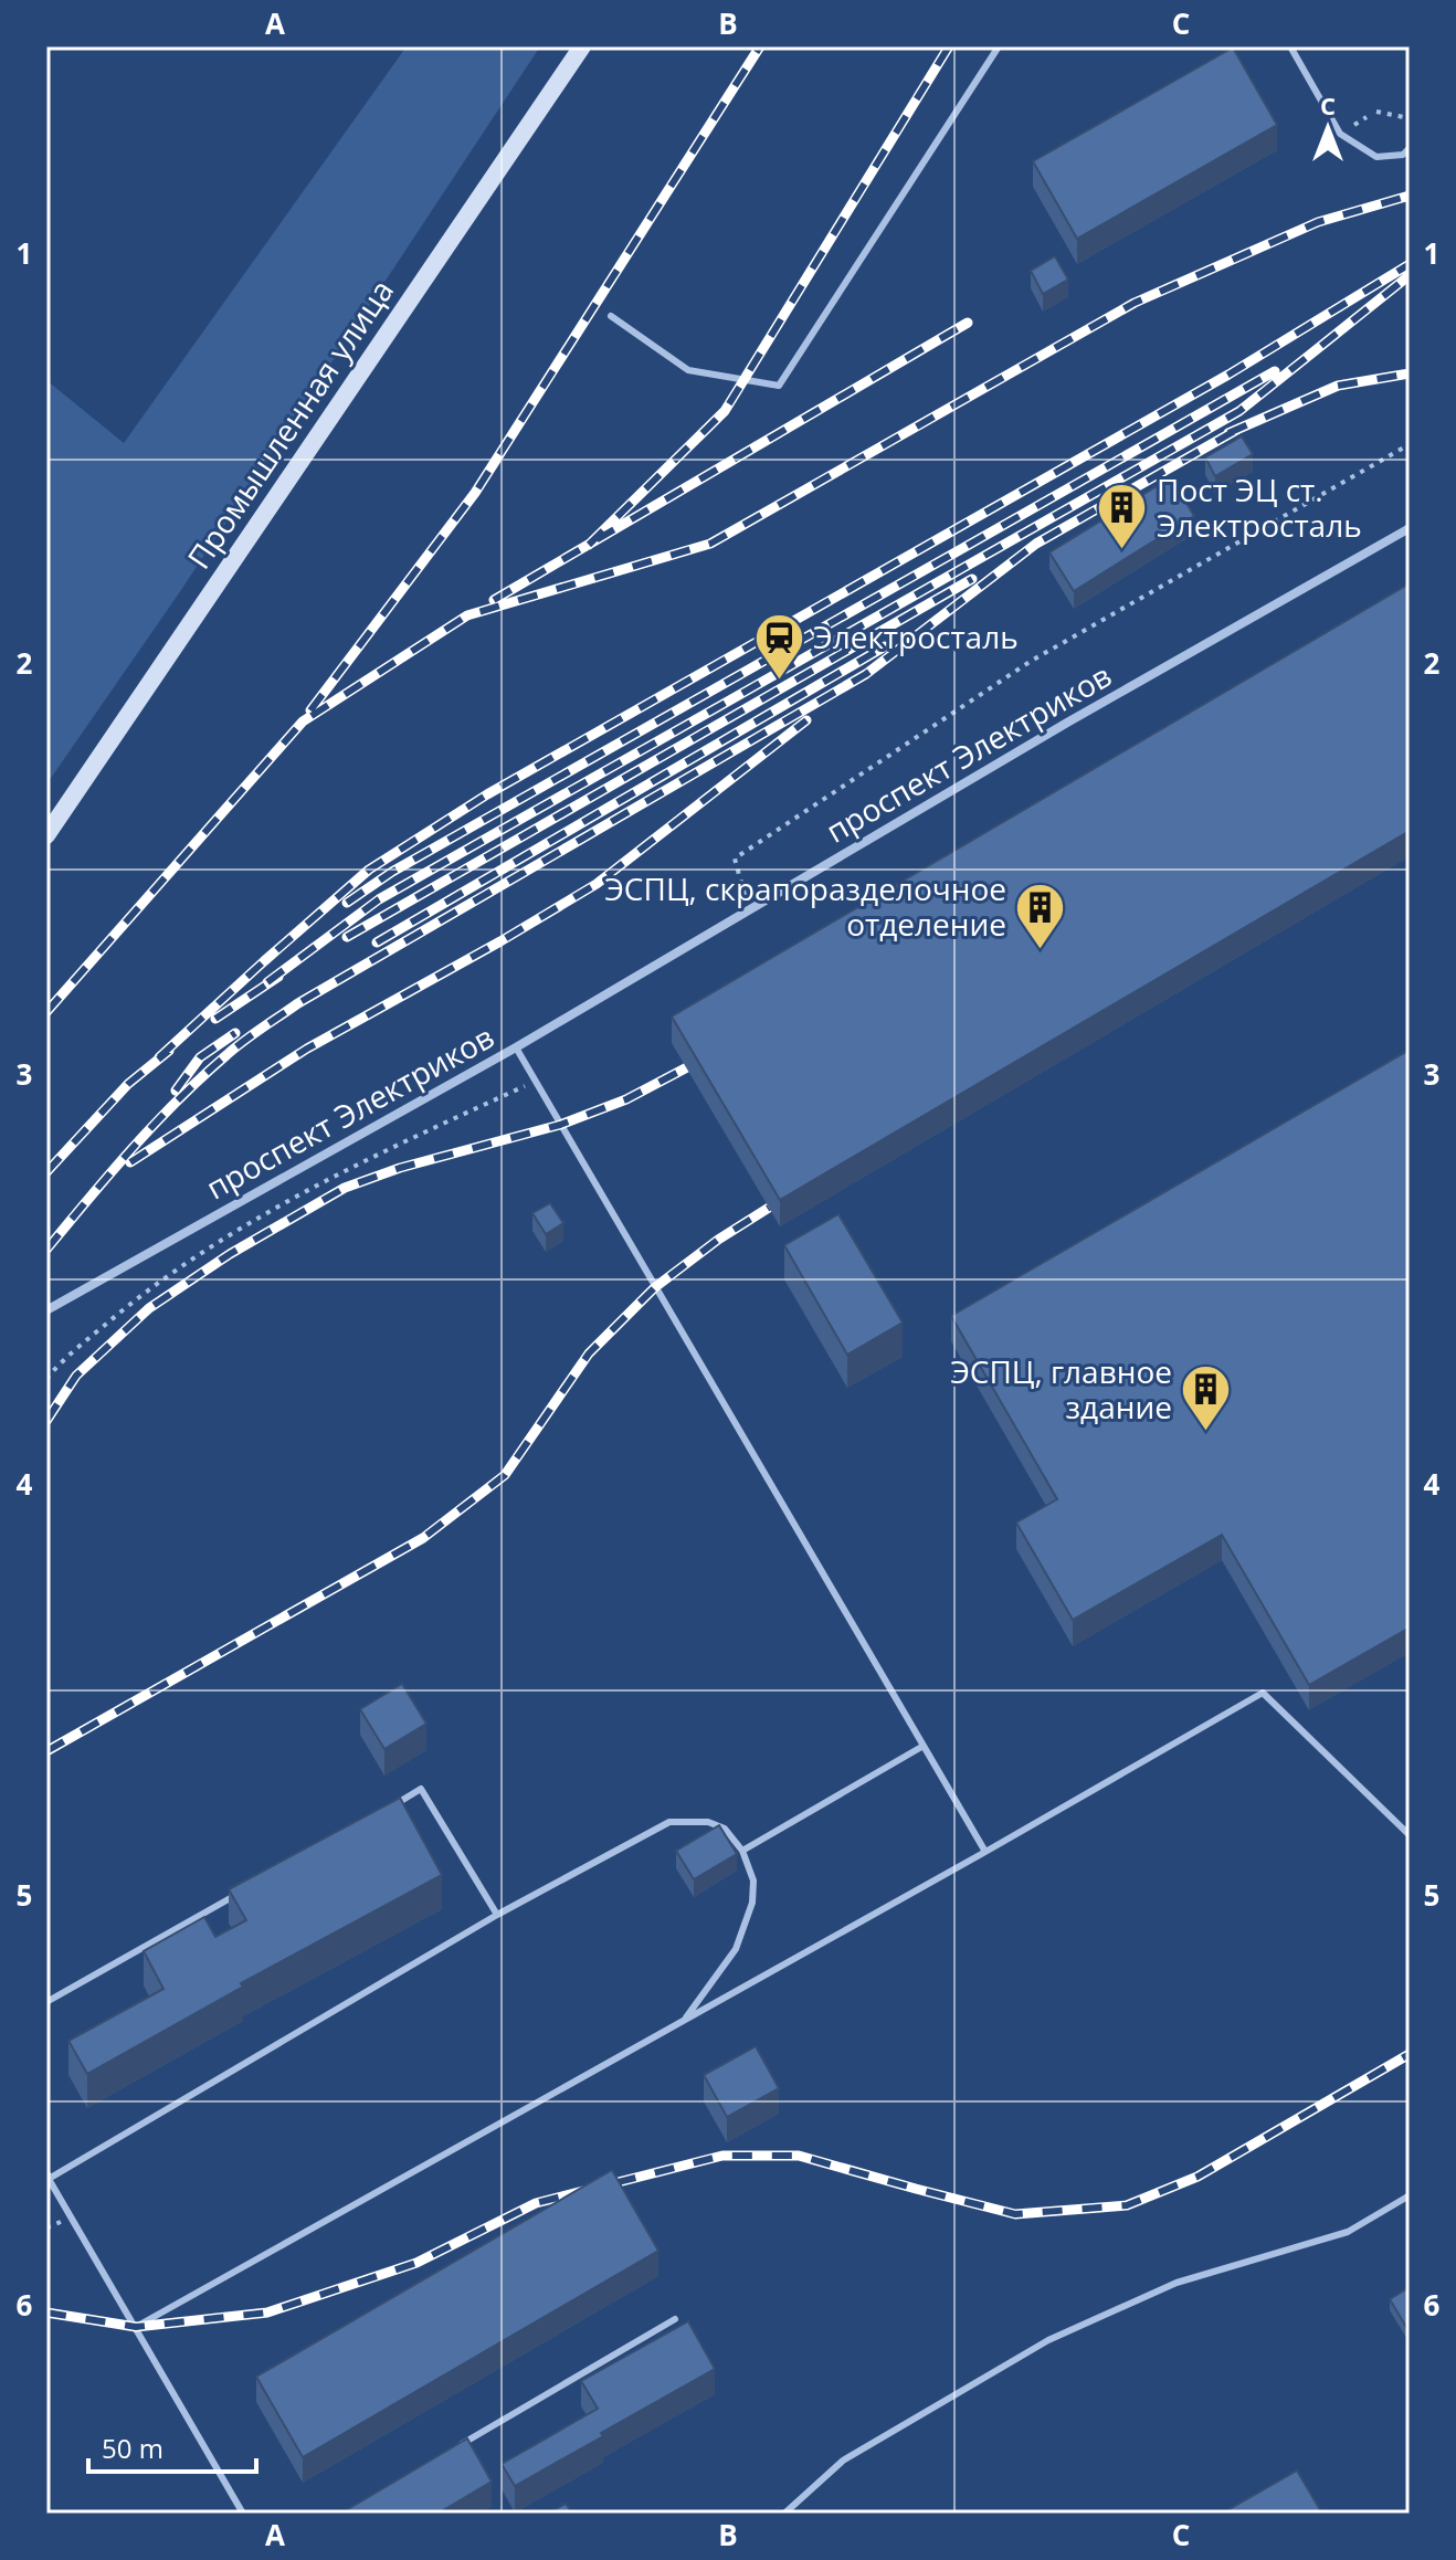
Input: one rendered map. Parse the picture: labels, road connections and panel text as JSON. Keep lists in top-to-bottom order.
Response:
{
  "streets": {
    "street": ["Промышленная улица", "проспект Электриков"]
  },
  "places": {
    "building": ["Пост ЭЦ ст. Электросталь", "ЭСПЦ, скрапоразделочное отделение", "ЭСПЦ, главное здание"],
    "station": ["Электросталь"]
  },
  "scale_bar": "50 m",
  "north": "top",
  "grid": {
    "columns": ["A", "B", "C"],
    "rows": [
      "1",
      "2",
      "3",
      "4",
      "5",
      "6"
    ]
  }
}
